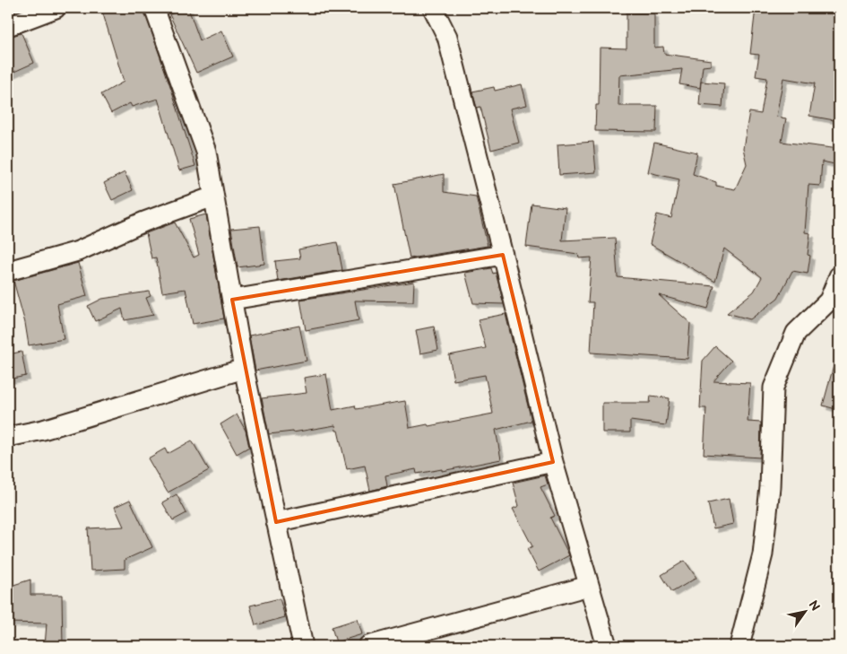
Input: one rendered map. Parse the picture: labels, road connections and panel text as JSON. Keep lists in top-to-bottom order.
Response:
{
  "north": "top right"
}
